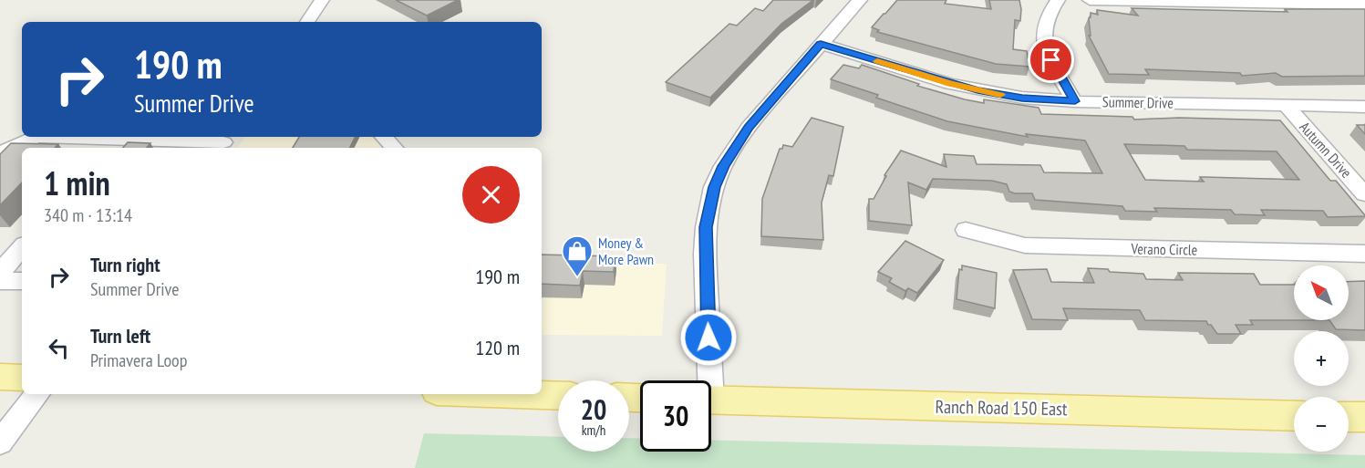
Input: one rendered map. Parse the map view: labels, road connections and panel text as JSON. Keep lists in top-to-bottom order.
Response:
{
  "streets": {
    "main road": ["Ranch Road 150 East"],
    "street": ["Summer Drive", "Autumn Drive", "Verano Circle"]
  },
  "crossings": [
    ["Summer Drive", "Autumn Drive"]
  ],
  "places": {
    "shop": ["Money & More Pawn"]
  },
  "north": "top left",
  "page": {
    "turn": ["190 m", "Summer Drive"],
    "heading": ["1 min", "340 m · 13:14"],
    "list": [
      {
        "name": "Turn right",
        "note": "Summer Drive",
        "value": "190 m"
      },
      {
        "name": "Turn left",
        "note": "Primavera Loop",
        "value": "120 m"
      }
    ],
    "map_buttons": ["+", "−"],
    "speed": "20 km/h",
    "limit": "30"
  }
}
